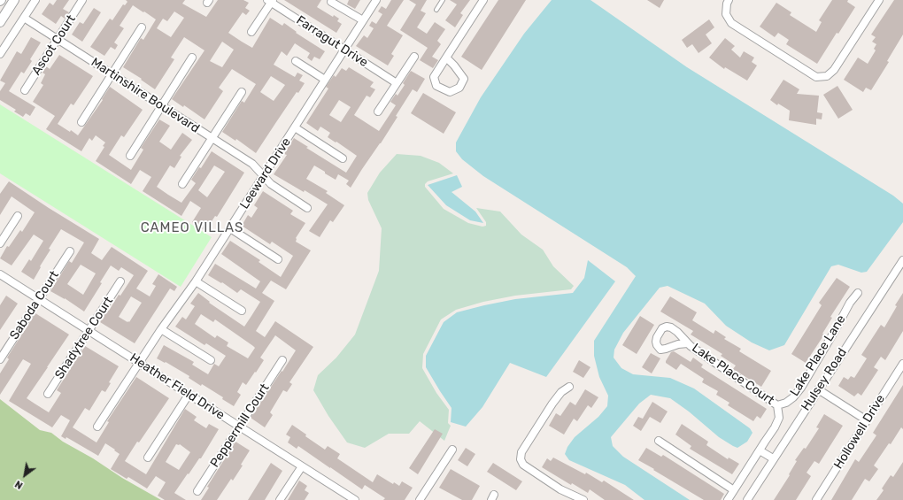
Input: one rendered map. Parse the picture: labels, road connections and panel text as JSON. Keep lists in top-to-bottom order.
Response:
{
  "streets": {
    "street": [
      "Farragut Drive",
      "Ascot Court",
      "Martinshire Boulevard",
      "Leeward Drive",
      "Saboda Court",
      "Shadytree Court",
      "Lake Place Lane",
      "Lake Place Court",
      "Hulsey Road",
      "Heather Field Drive",
      "Peppermill Court",
      "Hollowell Drive"
    ]
  },
  "crossings": [
    ["Farragut Drive", "Leeward Drive"],
    ["Ascot Court", "Martinshire Boulevard"],
    ["Martinshire Boulevard", "Leeward Drive"],
    ["Leeward Drive", "Heather Field Drive"],
    ["Saboda Court", "Heather Field Drive"],
    ["Shadytree Court", "Heather Field Drive"],
    ["Lake Place Lane", "Lake Place Court"],
    ["Heather Field Drive", "Peppermill Court"]
  ],
  "districts": ["CAMEO VILLAS"],
  "north": "bottom left"
}
